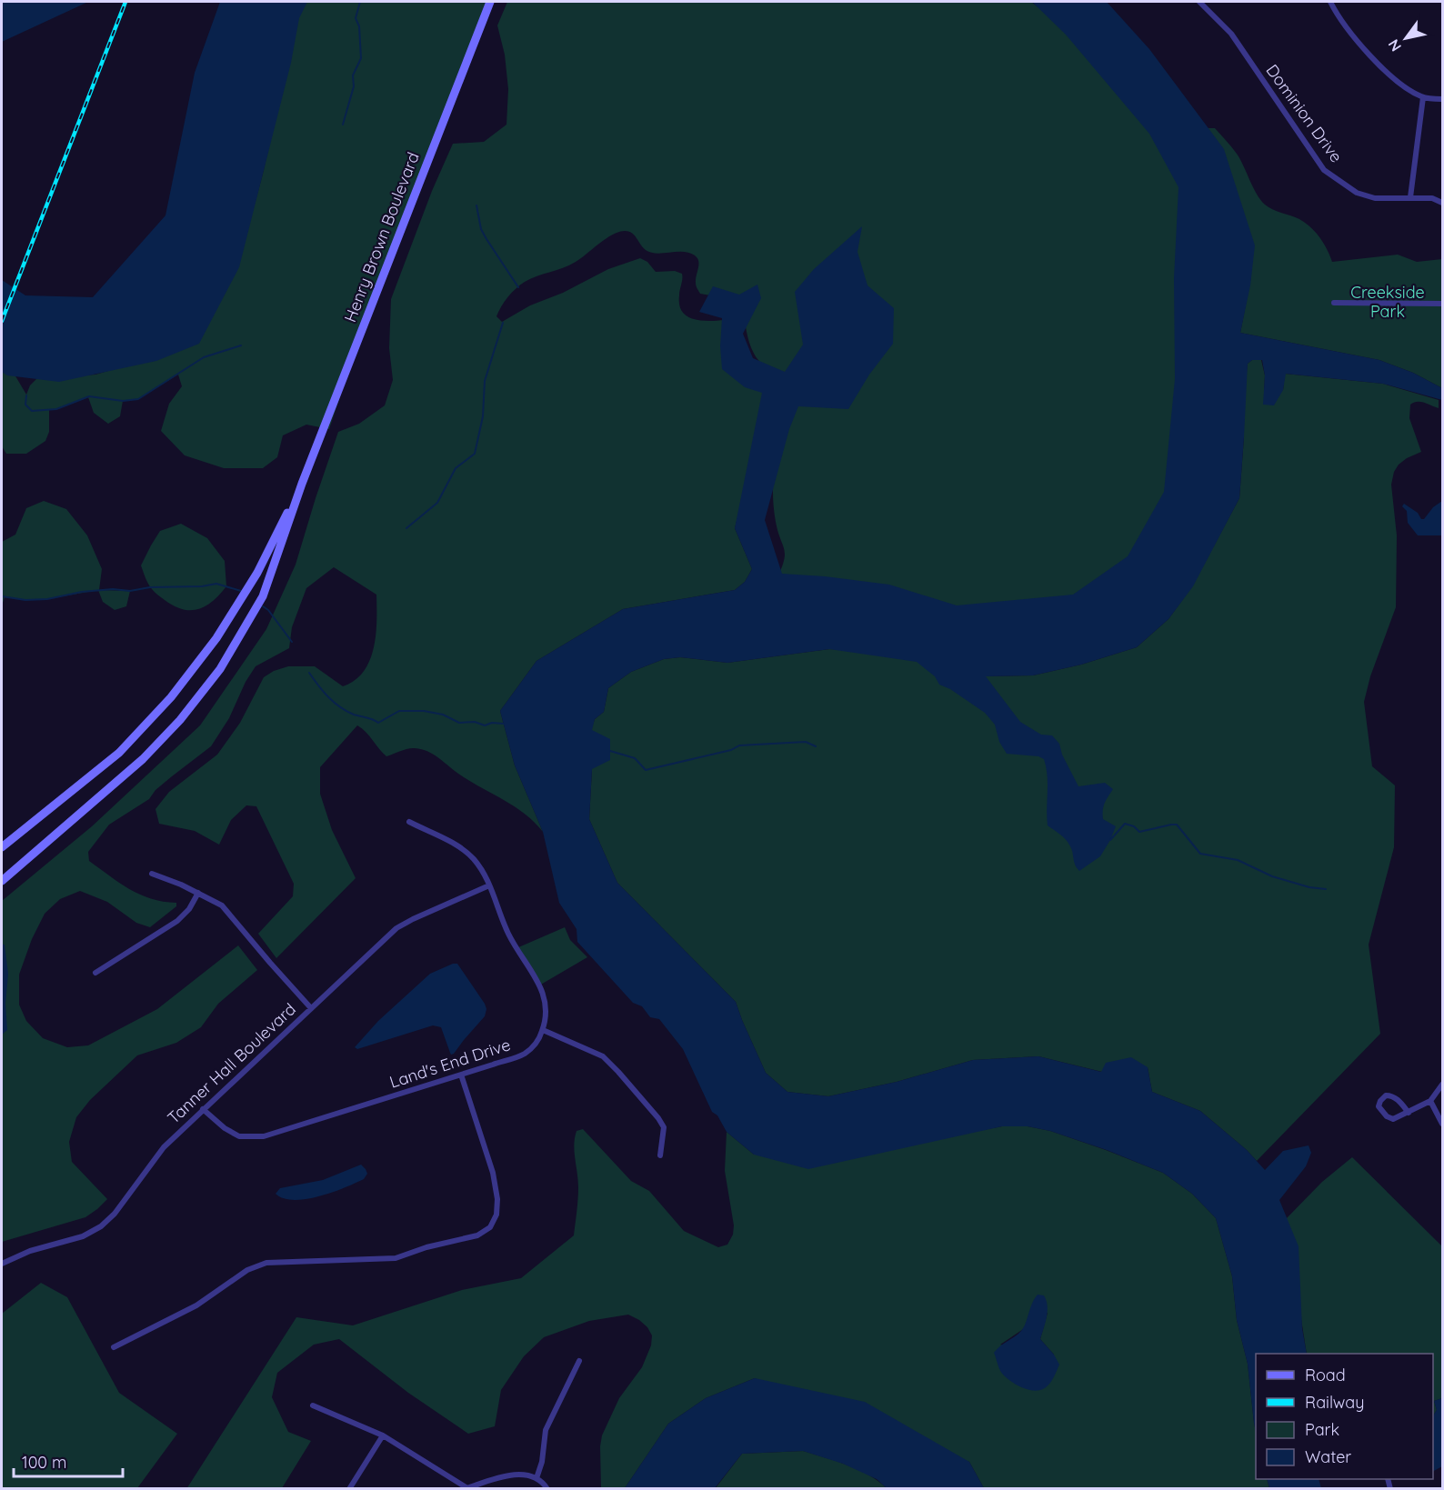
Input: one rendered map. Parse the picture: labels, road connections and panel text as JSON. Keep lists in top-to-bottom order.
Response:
{
  "streets": {
    "main road": ["Henry Brown Boulevard"],
    "street": ["Dominion Drive", "Tanner Hall Boulevard", "Land's End Drive"]
  },
  "crossings": [
    ["Tanner Hall Boulevard", "Land's End Drive"]
  ],
  "parks": ["Creekside Park"],
  "legend": [
    "Road",
    "Railway",
    "Park",
    "Water"
  ],
  "scale_bar": "100 m",
  "north": "bottom left"
}
